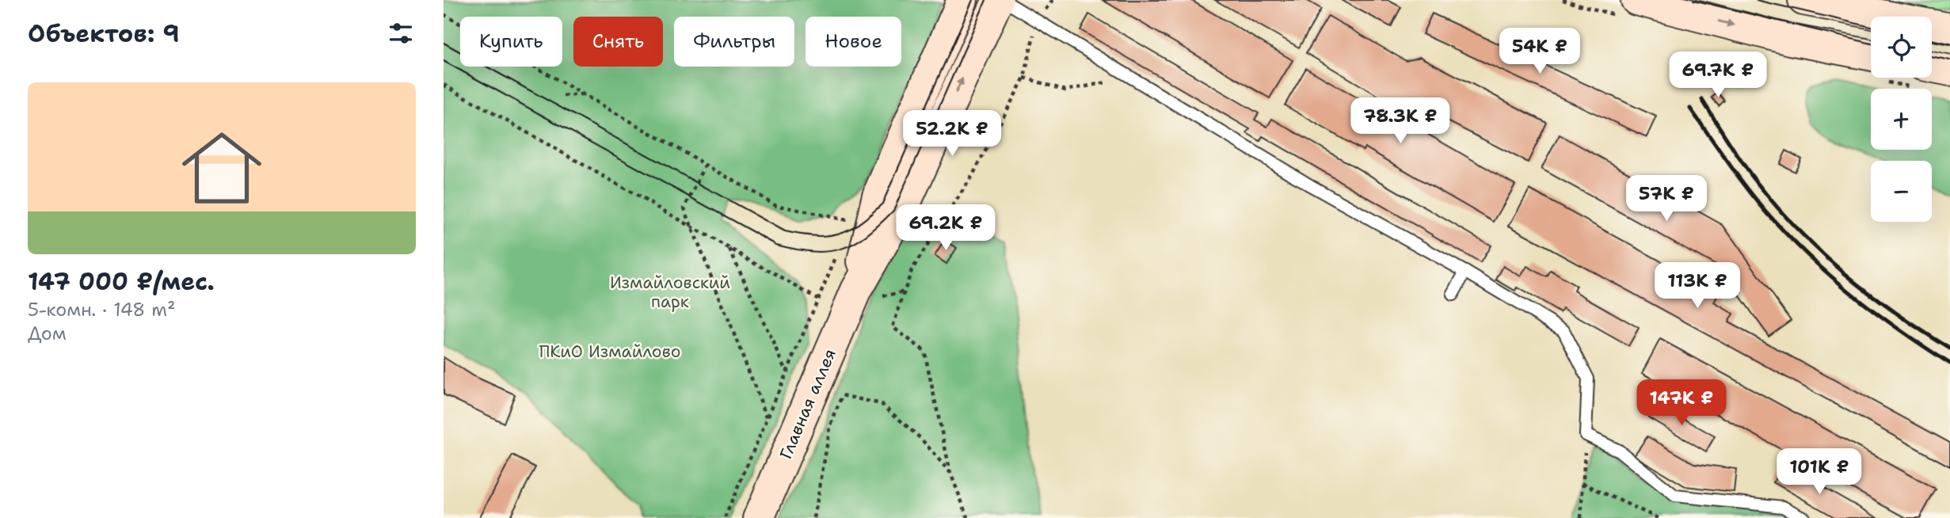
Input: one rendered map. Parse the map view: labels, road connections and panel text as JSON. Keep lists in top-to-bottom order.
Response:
{
  "streets": {
    "main road": ["Главная аллея"]
  },
  "parks": ["Измайловский парк", "ПКиО Измайлово"],
  "page": {
    "heading": "Объектов: 9",
    "map_buttons": ["+", "−"],
    "chip": [
      "Купить",
      "Снять",
      "Фильтры",
      "Новое"
    ],
    "price": [
      "54K ₽",
      "69.7K ₽",
      "78.3K ₽",
      "52.2K ₽",
      "57K ₽",
      "69.2K ₽",
      "113K ₽",
      "147K ₽",
      "101K ₽"
    ],
    "list": [
      {
        "name": "147 000 ₽/мес.",
        "note": "5-комн. · 148 m² · Дом"
      }
    ]
  }
}
